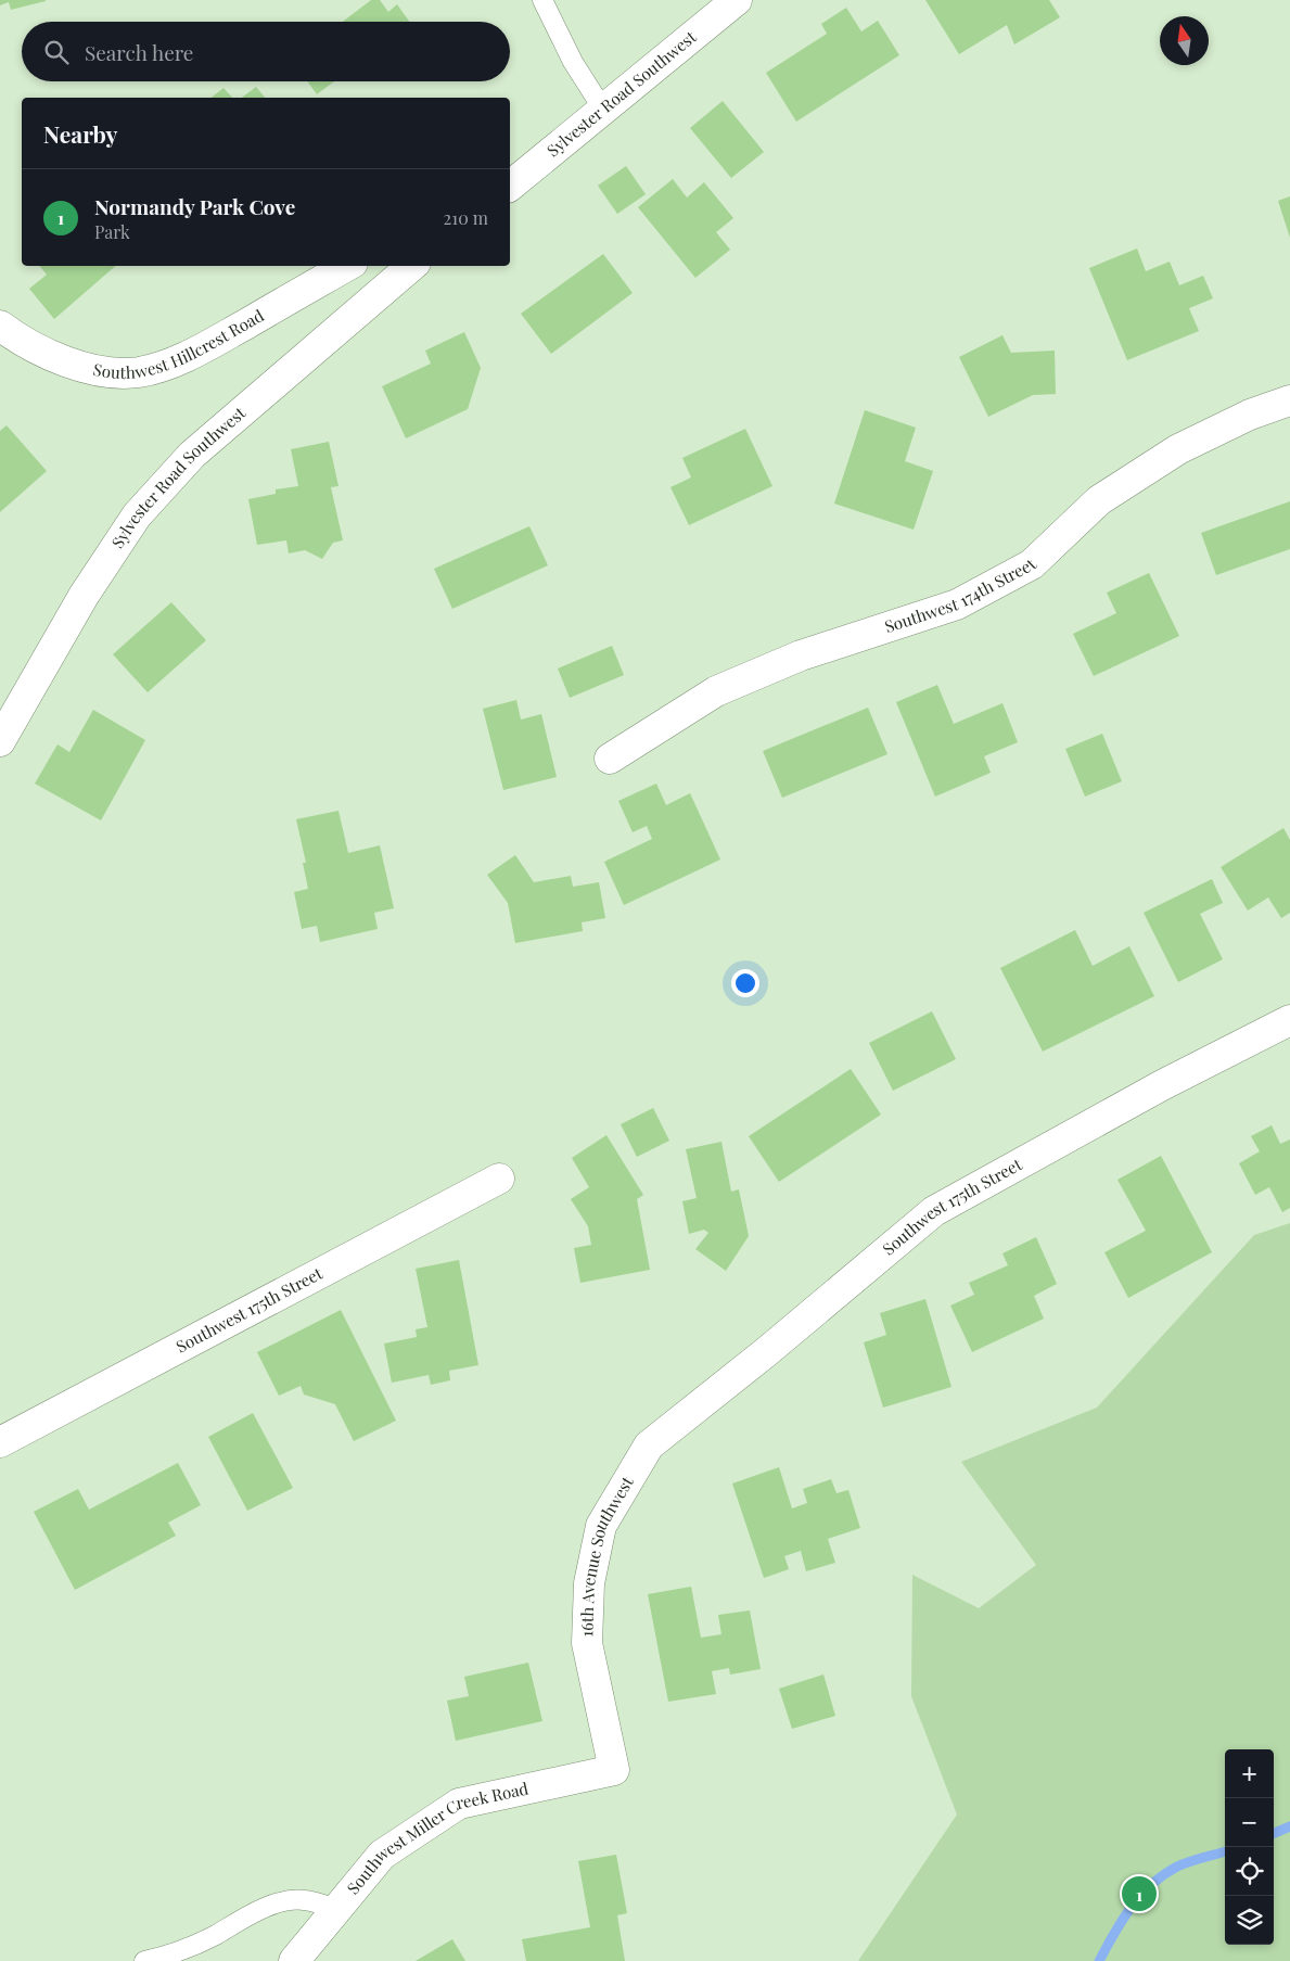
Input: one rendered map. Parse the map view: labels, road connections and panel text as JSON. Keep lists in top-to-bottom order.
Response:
{
  "streets": {
    "street": [
      "Sylvester Road Southwest",
      "Southwest Hillcrest Road",
      "Southwest 174th Street",
      "Southwest 175th Street",
      "16th Avenue Southwest",
      "Southwest Miller Creek Road"
    ]
  },
  "crossings": [
    ["Southwest 175th Street", "16th Avenue Southwest"],
    ["16th Avenue Southwest", "Southwest Miller Creek Road"]
  ],
  "north": "top",
  "page": {
    "search": "Search here",
    "heading": "Nearby",
    "list": [
      {
        "mark": "1",
        "name": "Normandy Park Cove",
        "note": "Park",
        "value": "210 m"
      }
    ],
    "map_buttons": ["+", "−"],
    "pins": "1"
  }
}
